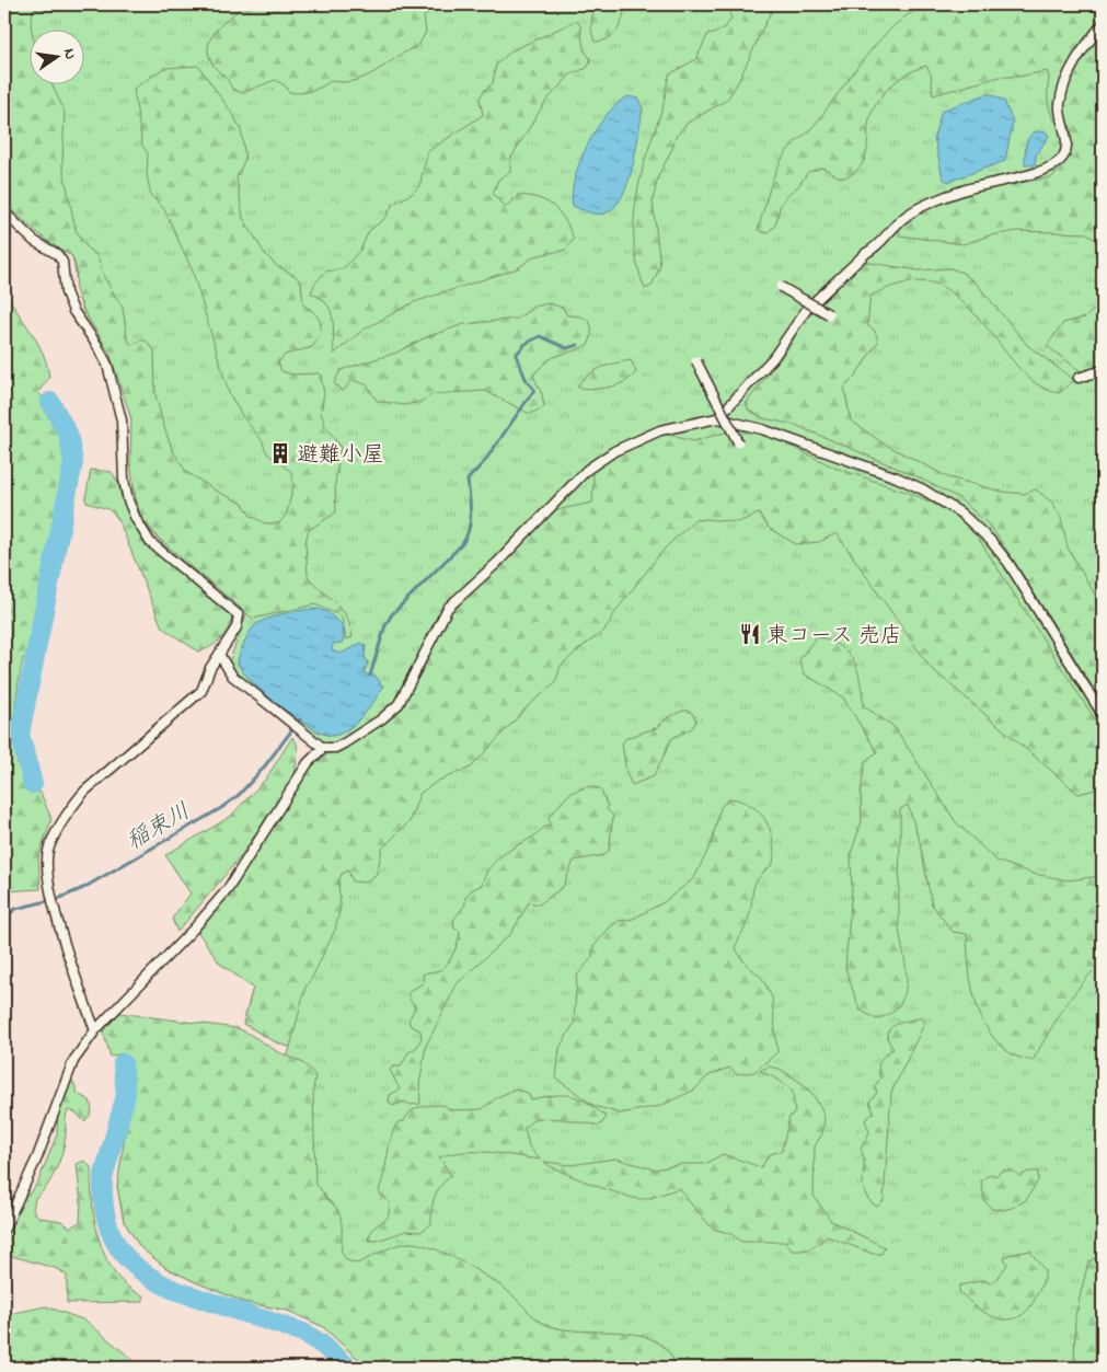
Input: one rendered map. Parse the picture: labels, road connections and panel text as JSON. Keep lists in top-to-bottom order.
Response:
{
  "water": ["稲束川"],
  "places": {
    "building": ["避難小屋"],
    "restaurant": ["東コース 売店"]
  },
  "north": "right"
}
